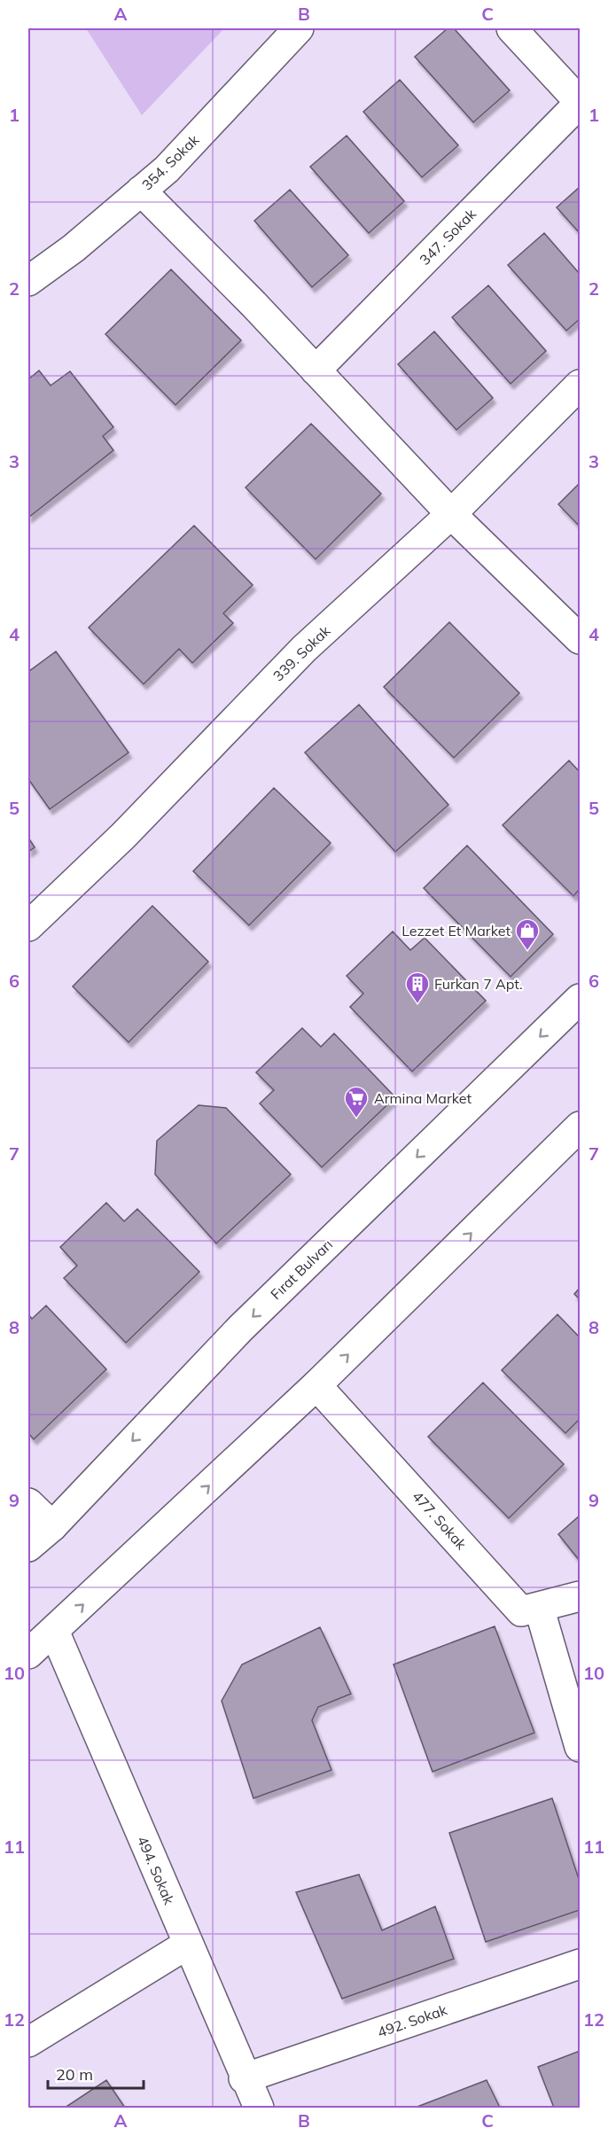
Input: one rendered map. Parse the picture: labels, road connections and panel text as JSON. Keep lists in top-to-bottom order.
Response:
{
  "streets": {
    "street": [
      "354. Sokak",
      "347. Sokak",
      "339. Sokak",
      "Fırat Bulvarı",
      "477. Sokak",
      "494. Sokak",
      "492. Sokak"
    ]
  },
  "crossings": [
    ["494. Sokak", "492. Sokak"]
  ],
  "places": {
    "shop": ["Lezzet Et Market"],
    "building": ["Furkan 7 Apt."],
    "supermarket": ["Armina Market"]
  },
  "scale_bar": "20 m",
  "grid": {
    "columns": ["A", "B", "C"],
    "rows": [
      "1",
      "2",
      "3",
      "4",
      "5",
      "6",
      "7",
      "8",
      "9",
      "10",
      "11",
      "12"
    ]
  }
}
